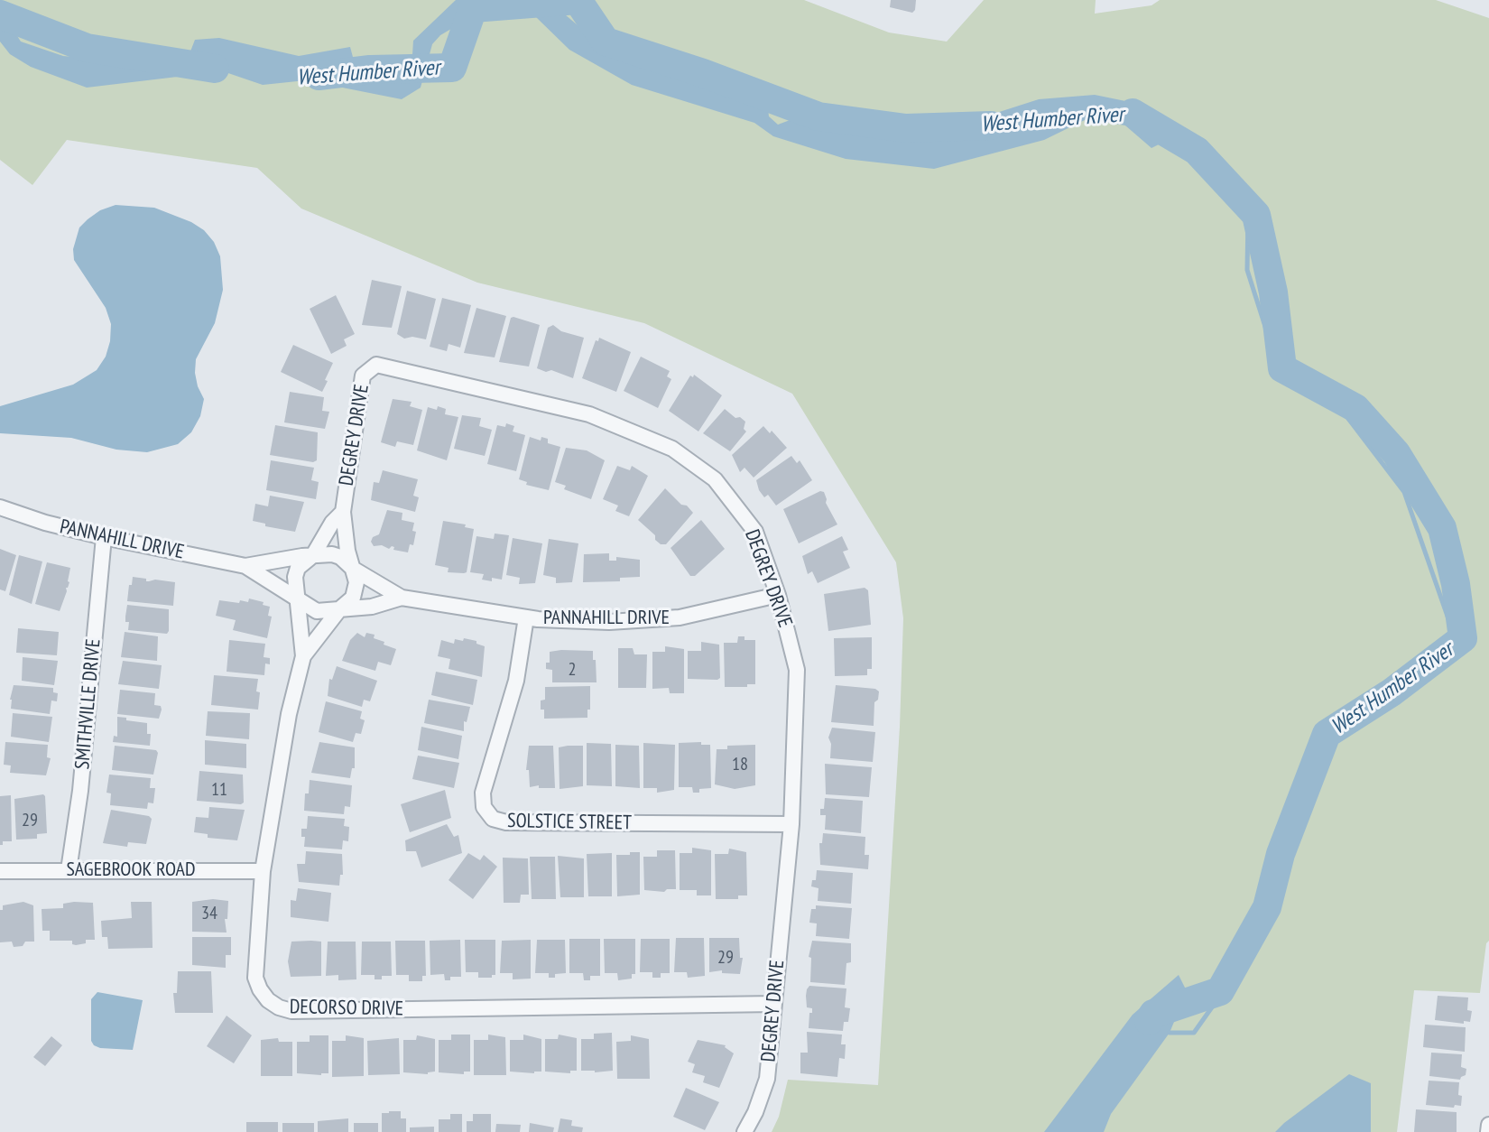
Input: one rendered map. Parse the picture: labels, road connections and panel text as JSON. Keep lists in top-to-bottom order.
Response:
{
  "streets": {
    "street": [
      "DEGREY DRIVE",
      "PANNAHILL DRIVE",
      "SMITHVILLE DRIVE",
      "SOLSTICE STREET",
      "SAGEBROOK ROAD",
      "DECORSO DRIVE"
    ]
  },
  "crossings": [
    ["DEGREY DRIVE", "PANNAHILL DRIVE"],
    ["DEGREY DRIVE", "SOLSTICE STREET"],
    ["DEGREY DRIVE", "DECORSO DRIVE"],
    ["PANNAHILL DRIVE", "SMITHVILLE DRIVE"],
    ["PANNAHILL DRIVE", "SOLSTICE STREET"],
    ["PANNAHILL DRIVE", "DECORSO DRIVE"],
    ["SMITHVILLE DRIVE", "SAGEBROOK ROAD"],
    ["SAGEBROOK ROAD", "DECORSO DRIVE"]
  ],
  "water": ["West Humber River"],
  "house_numbers": [
    "2",
    "18",
    "11",
    "29",
    "34",
    "29"
  ]
}
